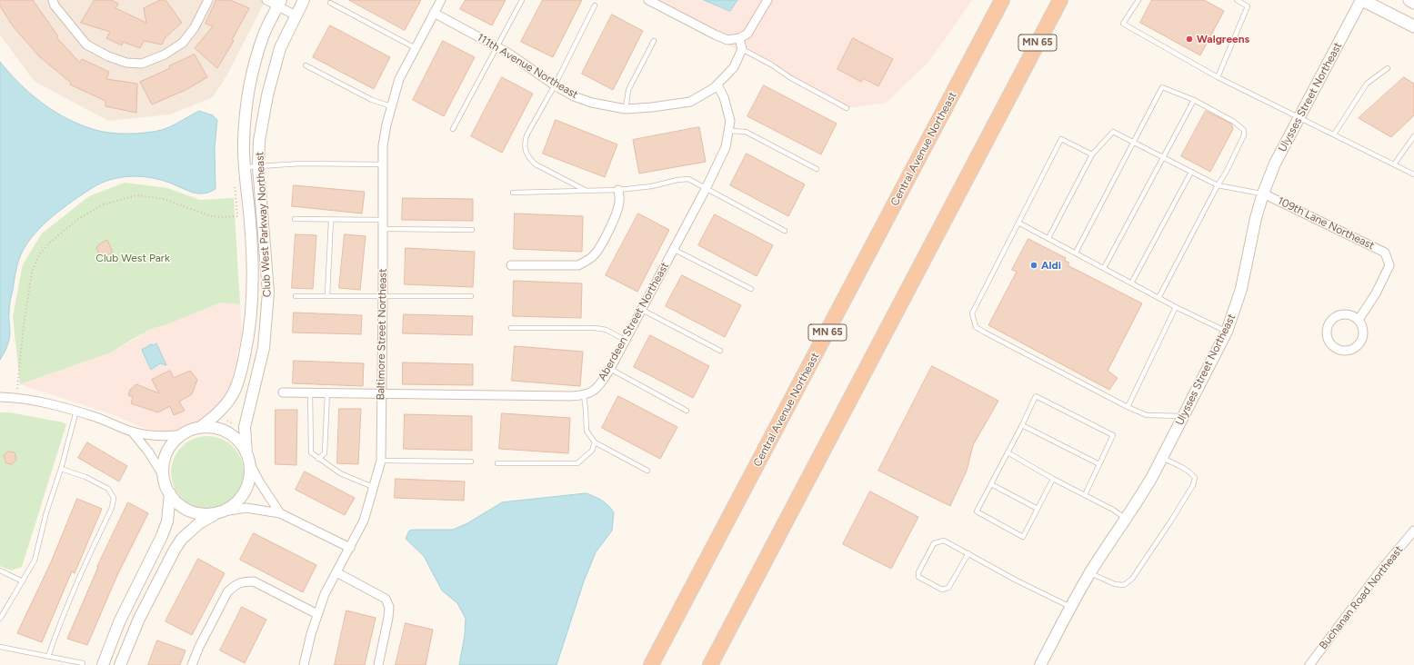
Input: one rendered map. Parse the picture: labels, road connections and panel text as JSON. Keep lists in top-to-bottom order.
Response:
{
  "streets": {
    "highway": ["MN 65", "Central Avenue Northeast"],
    "street": [
      "111th Avenue Northeast",
      "Ulysses Street Northeast",
      "109th Lane Northeast",
      "Club West Parkway Northeast",
      "Aberdeen Street Northeast",
      "Baltimore Street Northeast",
      "Buchanan Road Northeast"
    ]
  },
  "crossings": [
    ["111th Avenue Northeast", "Aberdeen Street Northeast"],
    ["111th Avenue Northeast", "Baltimore Street Northeast"],
    ["Ulysses Street Northeast", "109th Lane Northeast"]
  ],
  "parks": ["Club West Park"],
  "places": ["Walgreens", "Aldi"]
}
